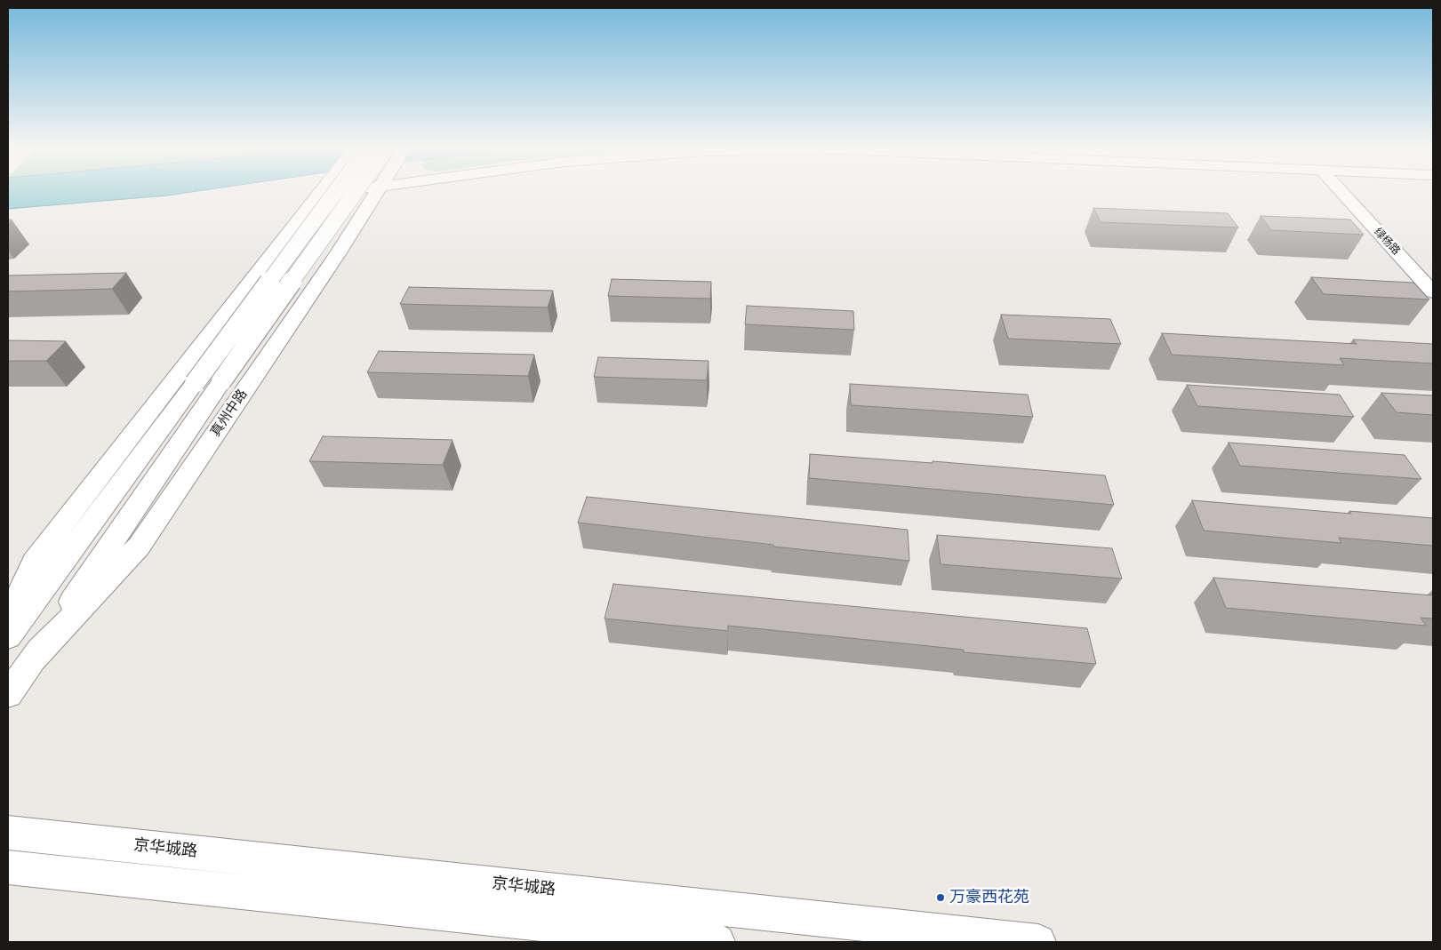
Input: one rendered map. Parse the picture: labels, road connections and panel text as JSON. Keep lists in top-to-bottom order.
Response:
{
  "streets": {
    "street": ["绿杨路", "真州中路", "京华城路"]
  },
  "places": ["万豪西花苑"]
}
